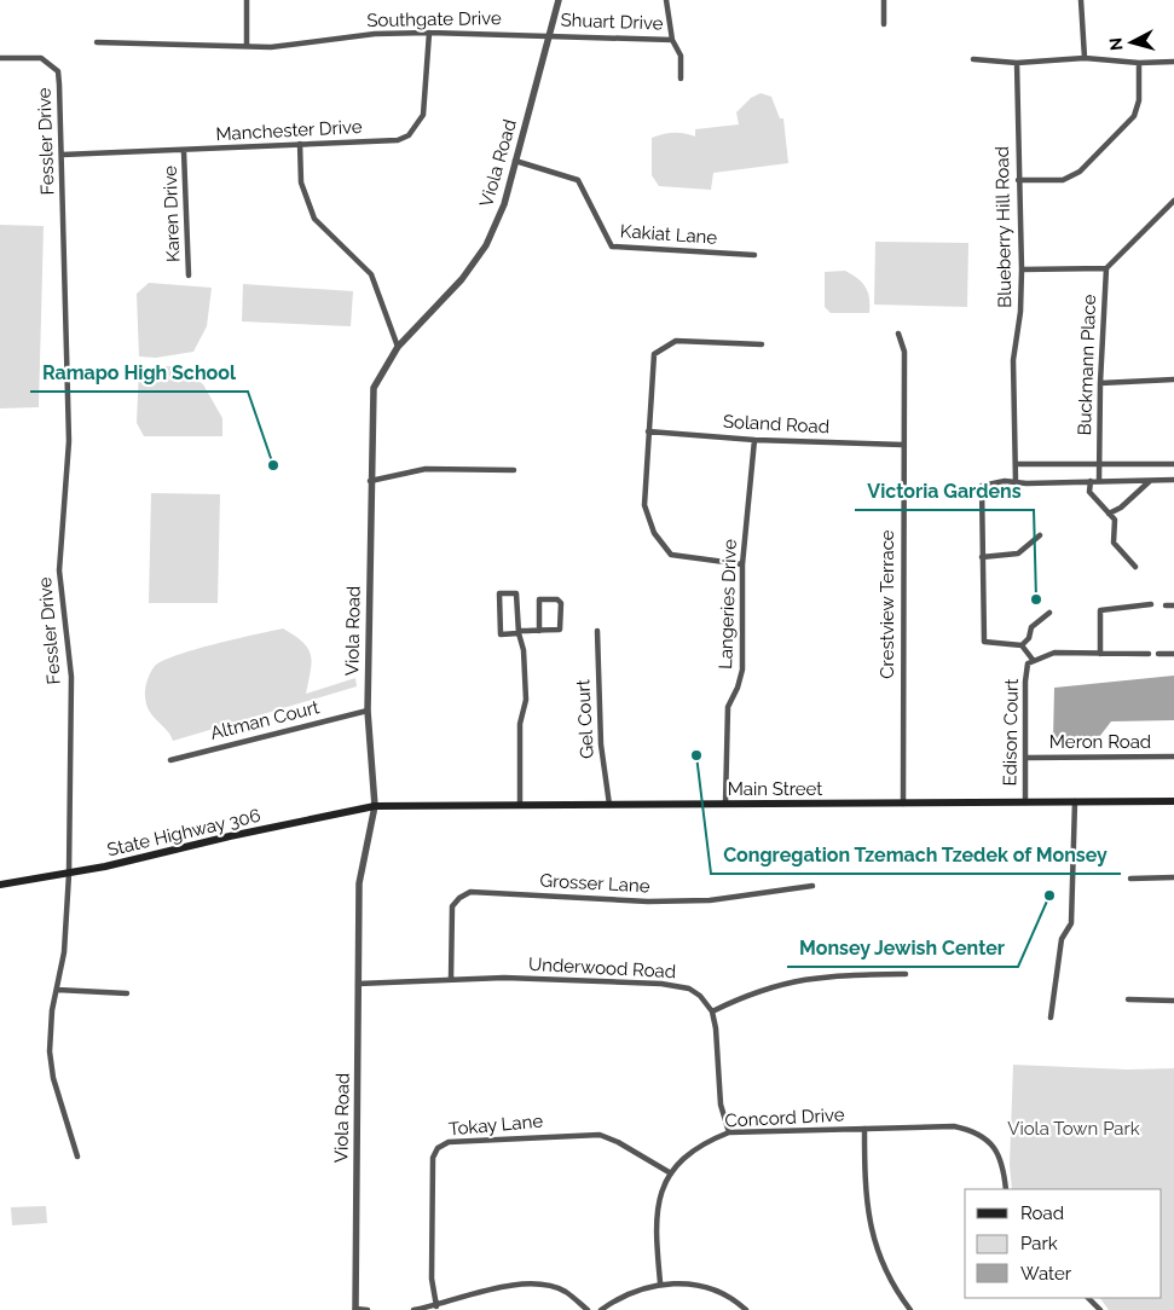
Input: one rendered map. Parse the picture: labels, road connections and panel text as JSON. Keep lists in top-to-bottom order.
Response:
{
  "streets": {
    "main road": ["Main Street", "State Highway 306"],
    "street": [
      "Southgate Drive",
      "Shuart Drive",
      "Manchester Drive",
      "Fessler Drive",
      "Viola Road",
      "Karen Drive",
      "Blueberry Hill Road",
      "Kakiat Lane",
      "Buckmann Place",
      "Soland Road",
      "Langeries Drive",
      "Crestview Terrace",
      "Gel Court",
      "Altman Court",
      "Edison Court",
      "Meron Road",
      "Grosser Lane",
      "Underwood Road",
      "Concord Drive",
      "Tokay Lane"
    ]
  },
  "crossings": [
    ["Southgate Drive", "Shuart Drive"],
    ["Southgate Drive", "Manchester Drive"],
    ["Southgate Drive", "Viola Road"],
    ["Shuart Drive", "Viola Road"],
    ["Manchester Drive", "Fessler Drive"],
    ["Manchester Drive", "Karen Drive"],
    ["Fessler Drive", "State Highway 306"],
    ["Viola Road", "Kakiat Lane"],
    ["Viola Road", "Altman Court"],
    ["Viola Road", "Main Street"],
    ["Viola Road", "State Highway 306"],
    ["Viola Road", "Underwood Road"],
    ["Soland Road", "Langeries Drive"],
    ["Soland Road", "Crestview Terrace"],
    ["Langeries Drive", "Main Street"],
    ["Crestview Terrace", "Main Street"],
    ["Gel Court", "Main Street"],
    ["Edison Court", "Meron Road"],
    ["Edison Court", "Main Street"],
    ["Main Street", "State Highway 306"],
    ["Grosser Lane", "Underwood Road"],
    ["Concord Drive", "Tokay Lane"]
  ],
  "parks": ["Viola Town Park"],
  "places": [
    "Ramapo High School",
    "Victoria Gardens",
    "Congregation Tzemach Tzedek of Monsey",
    "Monsey Jewish Center"
  ],
  "legend": ["Road", "Park", "Water"],
  "north": "left"
}
